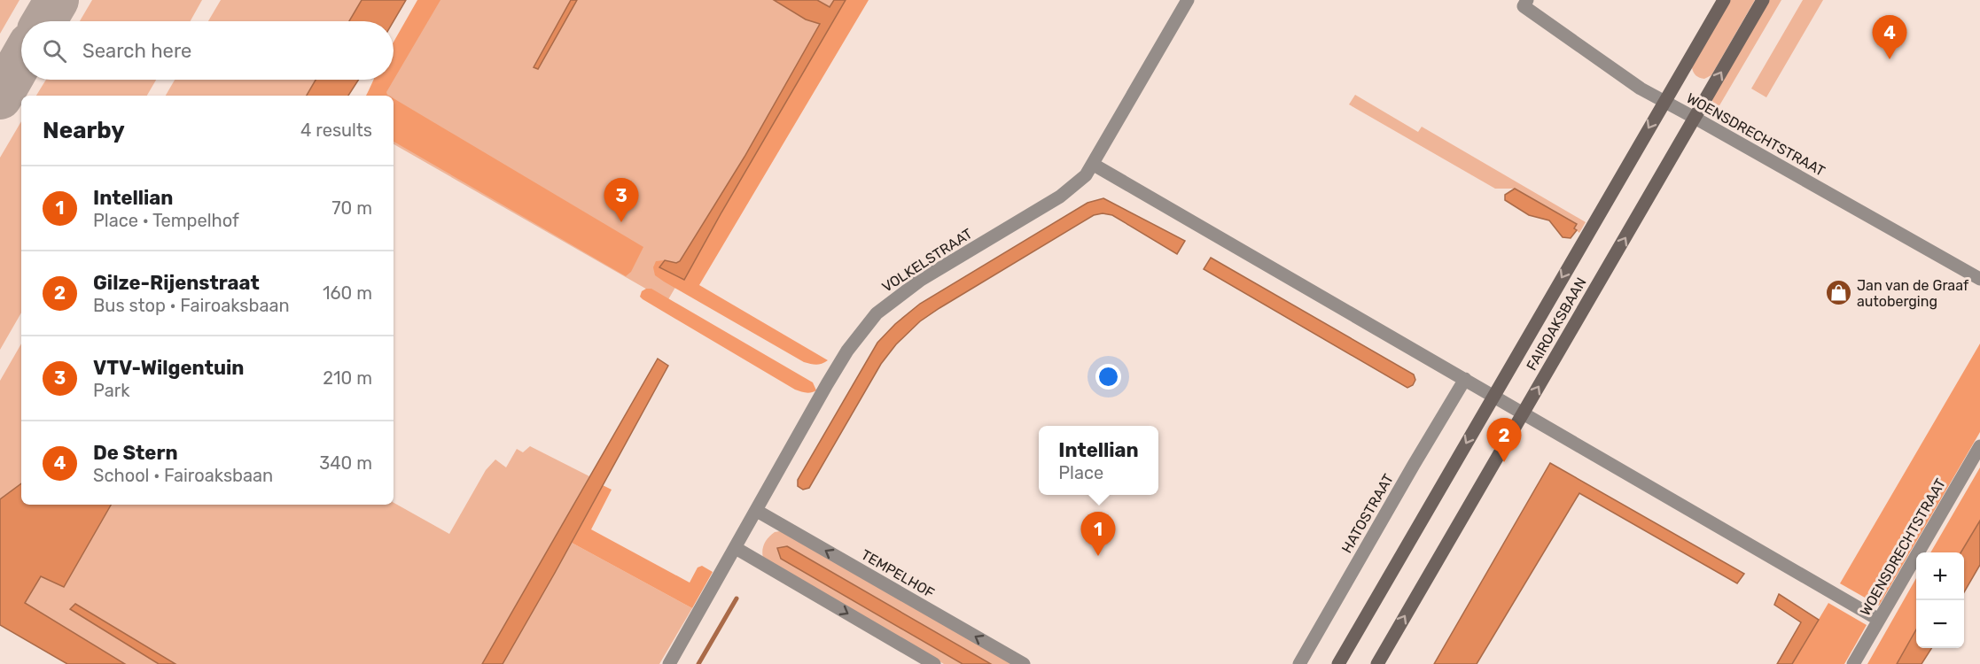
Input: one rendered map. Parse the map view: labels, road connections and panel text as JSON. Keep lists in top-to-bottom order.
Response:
{
  "streets": {
    "main road": ["FAIROAKSBAAN"],
    "street": [
      "WOENSDRECHTSTRAAT",
      "VOLKELSTRAAT",
      "HATOSTRAAT",
      "TEMPELHOF"
    ]
  },
  "crossings": [
    ["WOENSDRECHTSTRAAT", "FAIROAKSBAAN"],
    ["VOLKELSTRAAT", "TEMPELHOF"]
  ],
  "places": {
    "shop": ["Jan van de Graaf autoberging"]
  },
  "page": {
    "pins": [
      "4",
      "3",
      "2",
      "1"
    ],
    "search": "Search here",
    "heading": ["Nearby", "4 results"],
    "list": [
      {
        "mark": "1",
        "name": "Intellian",
        "note": "Place · Tempelhof",
        "value": "70 m"
      },
      {
        "mark": "2",
        "name": "Gilze-Rijenstraat",
        "note": "Bus stop · Fairoaksbaan",
        "value": "160 m"
      },
      {
        "mark": "3",
        "name": "VTV-Wilgentuin",
        "note": "Park",
        "value": "210 m"
      },
      {
        "mark": "4",
        "name": "De Stern",
        "note": "School · Fairoaksbaan",
        "value": "340 m"
      }
    ],
    "popup": ["Intellian", "Place"],
    "map_buttons": ["+", "−"]
  }
}
